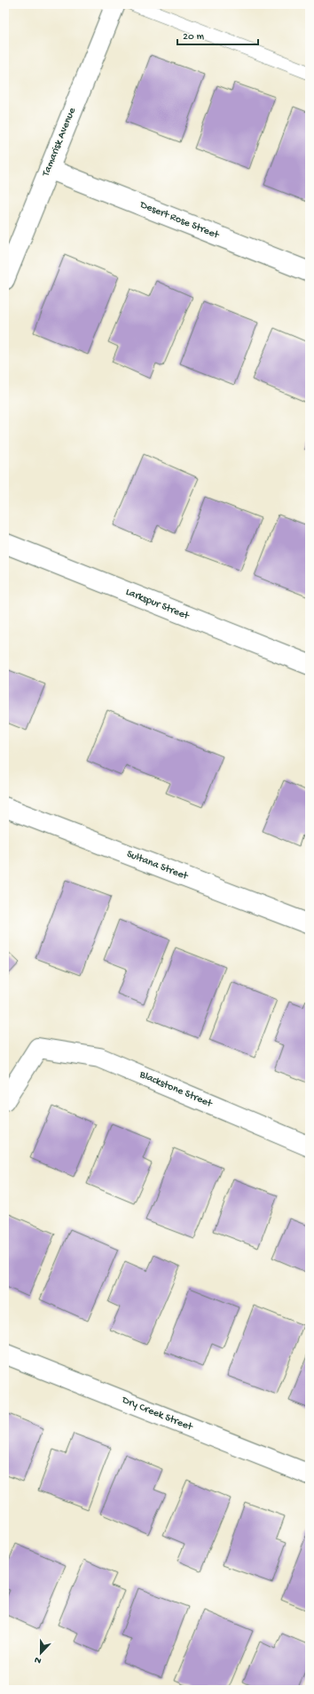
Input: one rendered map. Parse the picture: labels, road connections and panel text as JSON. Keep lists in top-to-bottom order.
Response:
{
  "streets": {
    "street": [
      "Tamarisk Avenue",
      "Desert Rose Street",
      "Larkspur Street",
      "Sultana Street",
      "Blackstone Street",
      "Dry Creek Street"
    ]
  },
  "crossings": [
    ["Tamarisk Avenue", "Desert Rose Street"]
  ],
  "scale_bar": "20 m",
  "north": "bottom"
}
